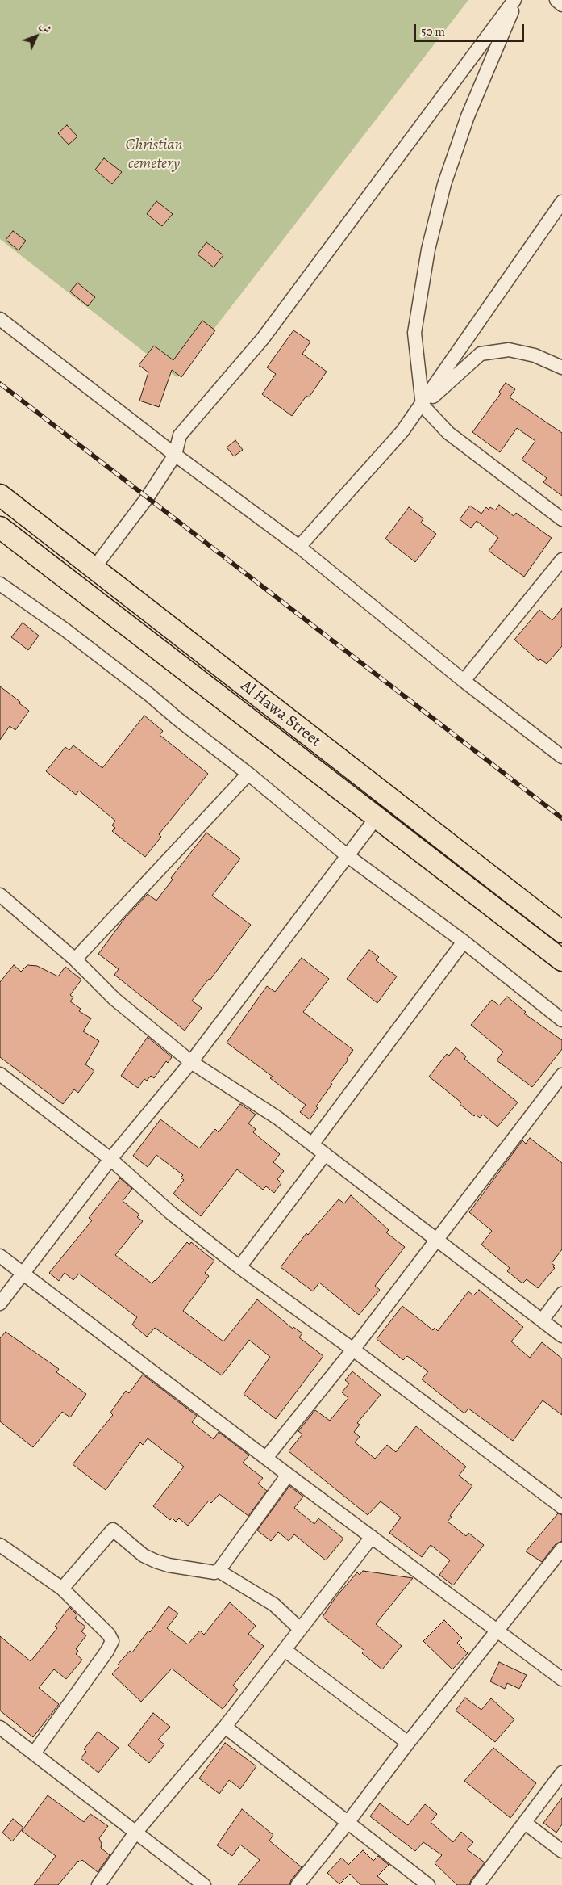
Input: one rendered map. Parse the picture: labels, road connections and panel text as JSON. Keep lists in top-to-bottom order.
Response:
{
  "streets": {
    "highway": ["Al Hawa Street"]
  },
  "parks": ["Christian cemetery"],
  "scale_bar": "50 m",
  "north": "top right"
}
